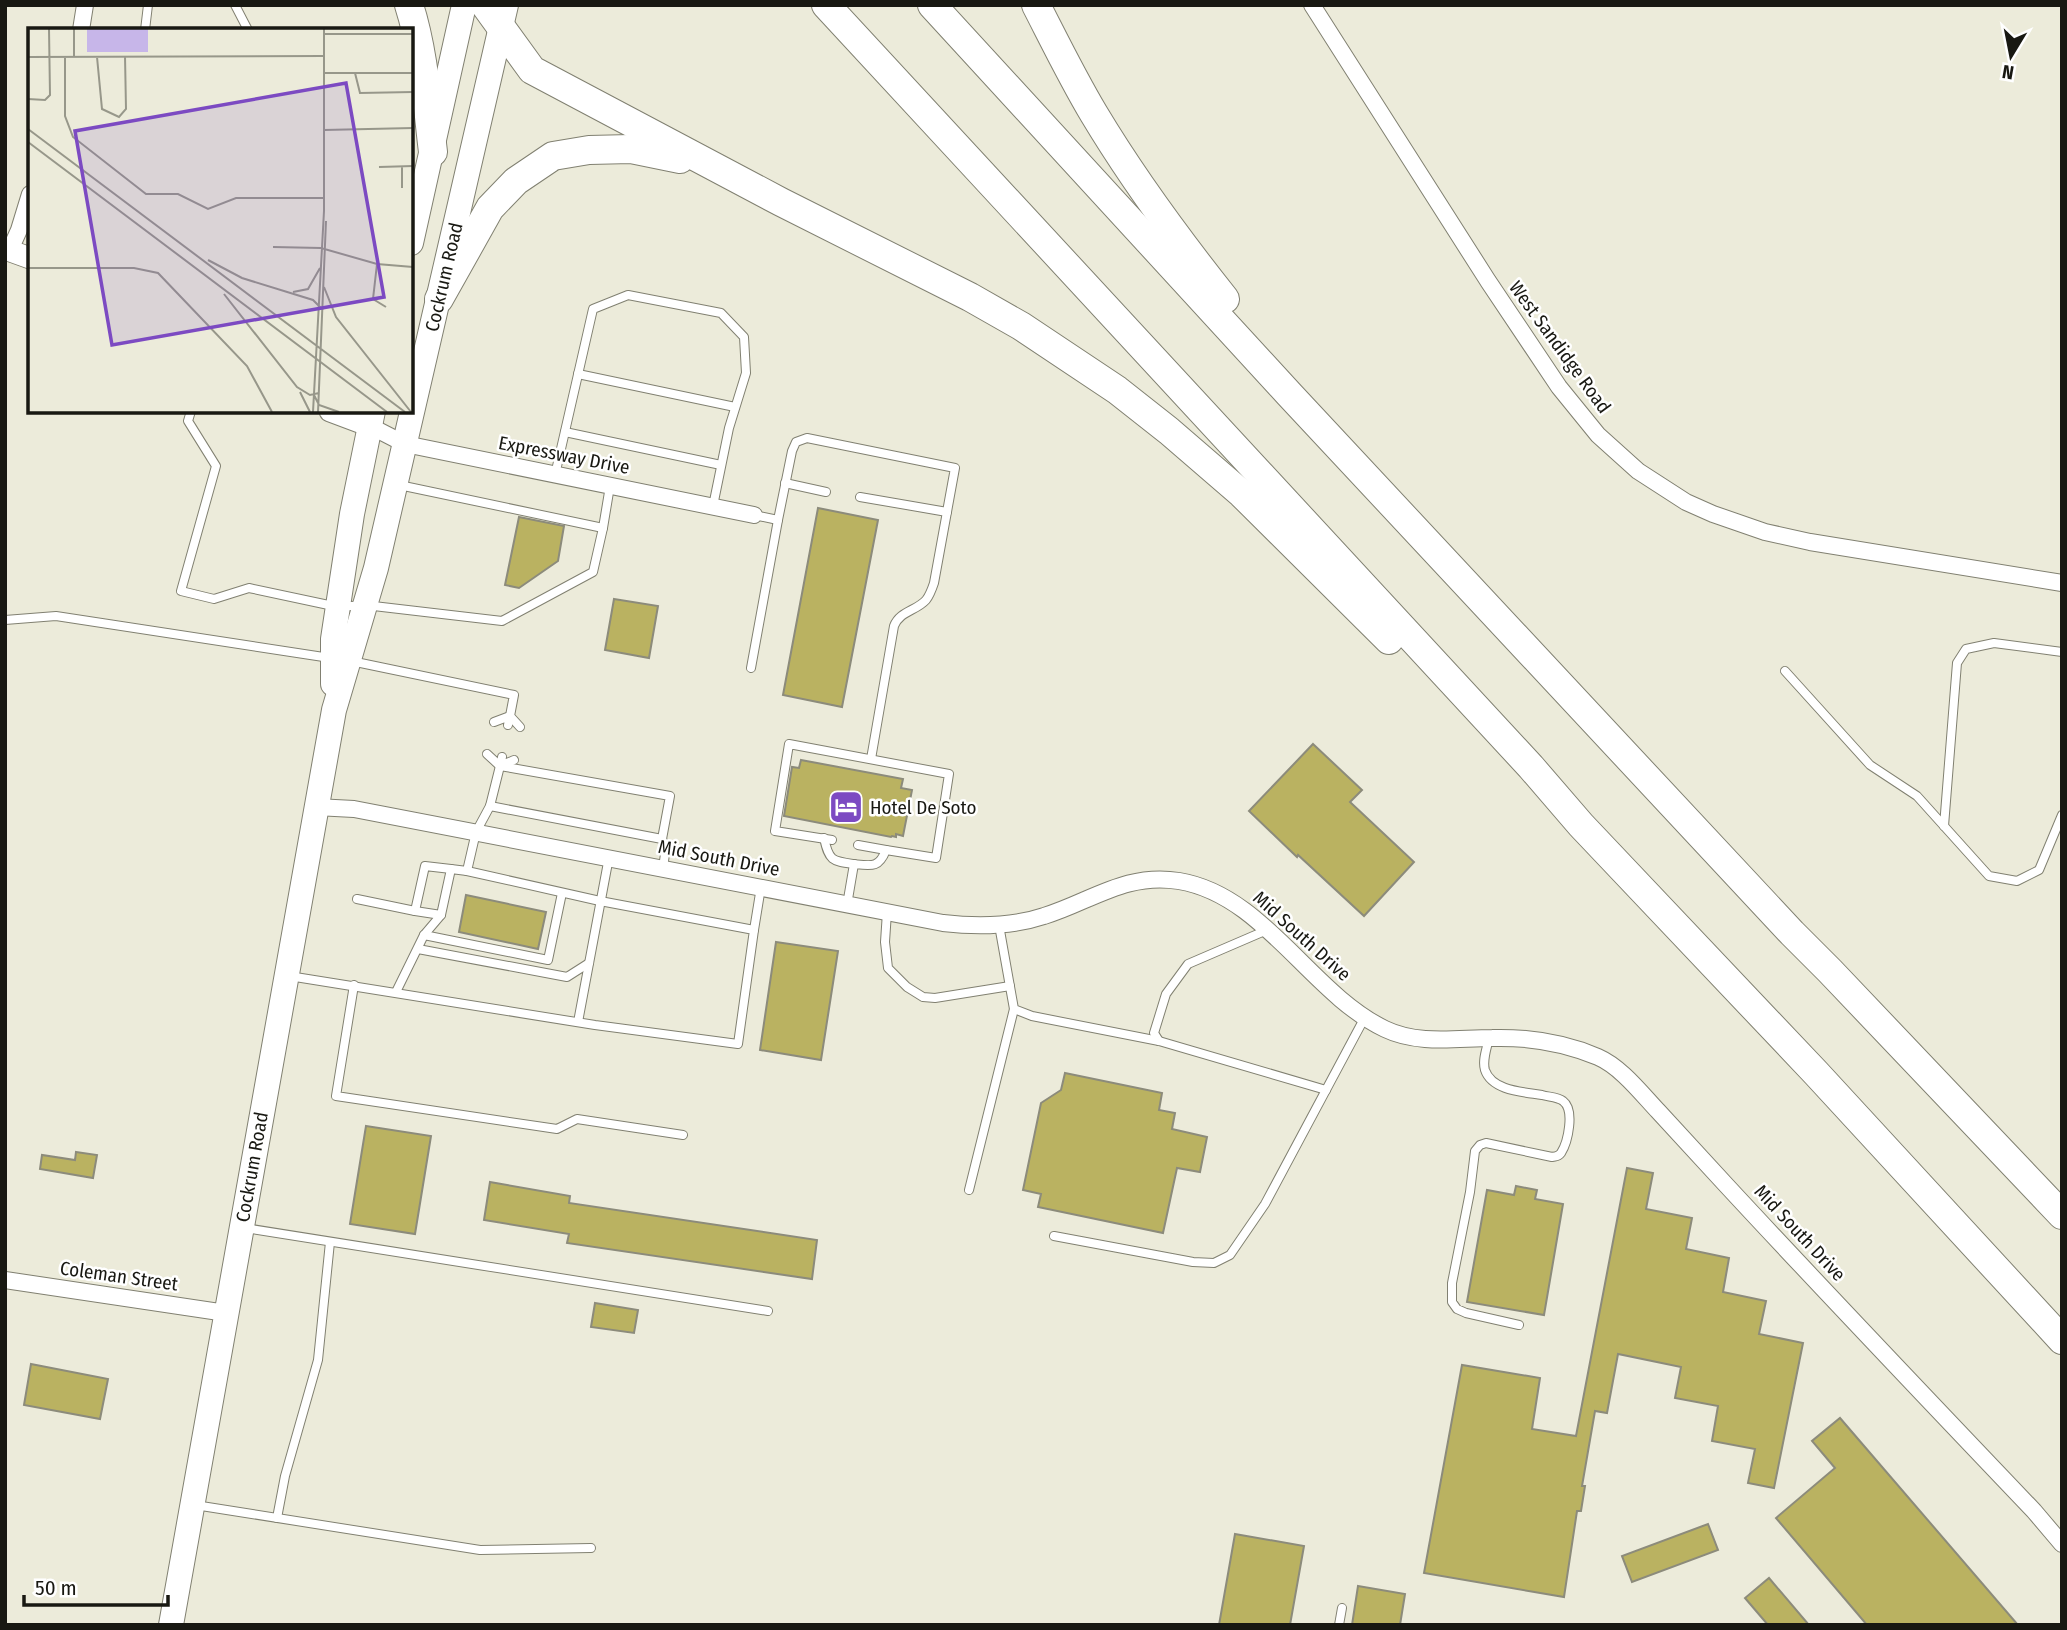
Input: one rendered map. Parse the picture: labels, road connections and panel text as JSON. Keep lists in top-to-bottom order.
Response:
{
  "streets": {
    "main road": ["Cockrum Road"],
    "street": [
      "West Sandidge Road",
      "Expressway Drive",
      "Mid South Drive",
      "Coleman Street"
    ]
  },
  "crossings": [
    ["Cockrum Road", "Expressway Drive"],
    ["Cockrum Road", "Mid South Drive"],
    ["Cockrum Road", "Coleman Street"]
  ],
  "places": {
    "hotel": ["Hotel De Soto"]
  },
  "scale_bar": "50 m",
  "north": "bottom"
}
